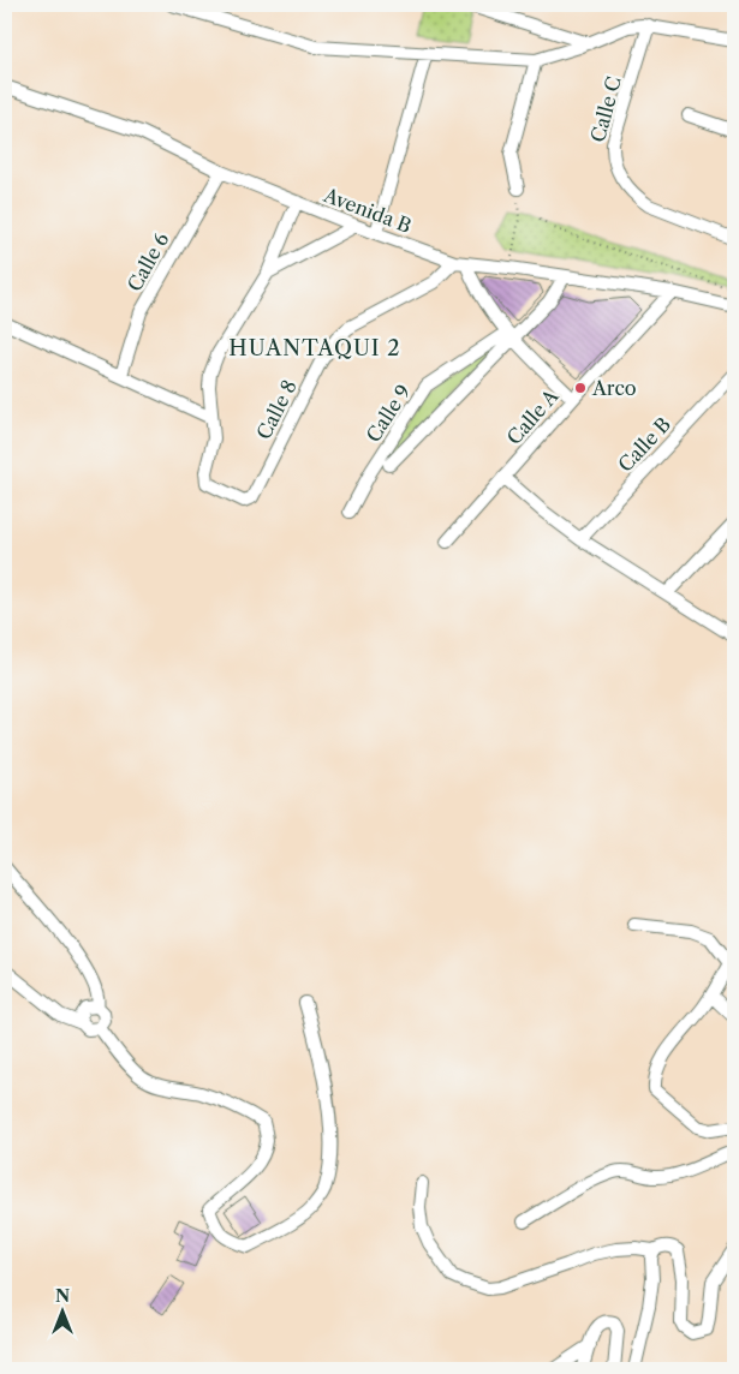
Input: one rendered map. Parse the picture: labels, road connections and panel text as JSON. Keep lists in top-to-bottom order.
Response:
{
  "streets": {
    "street": [
      "Calle C",
      "Avenida B",
      "Calle 6",
      "Calle 8",
      "Calle 9",
      "Calle A",
      "Calle B"
    ]
  },
  "crossings": [
    ["Avenida B", "Calle 6"],
    ["Avenida B", "Calle 8"],
    ["Avenida B", "Calle A"]
  ],
  "districts": ["HUANTAQUI 2"],
  "places": ["Arco"],
  "north": "top"
}
